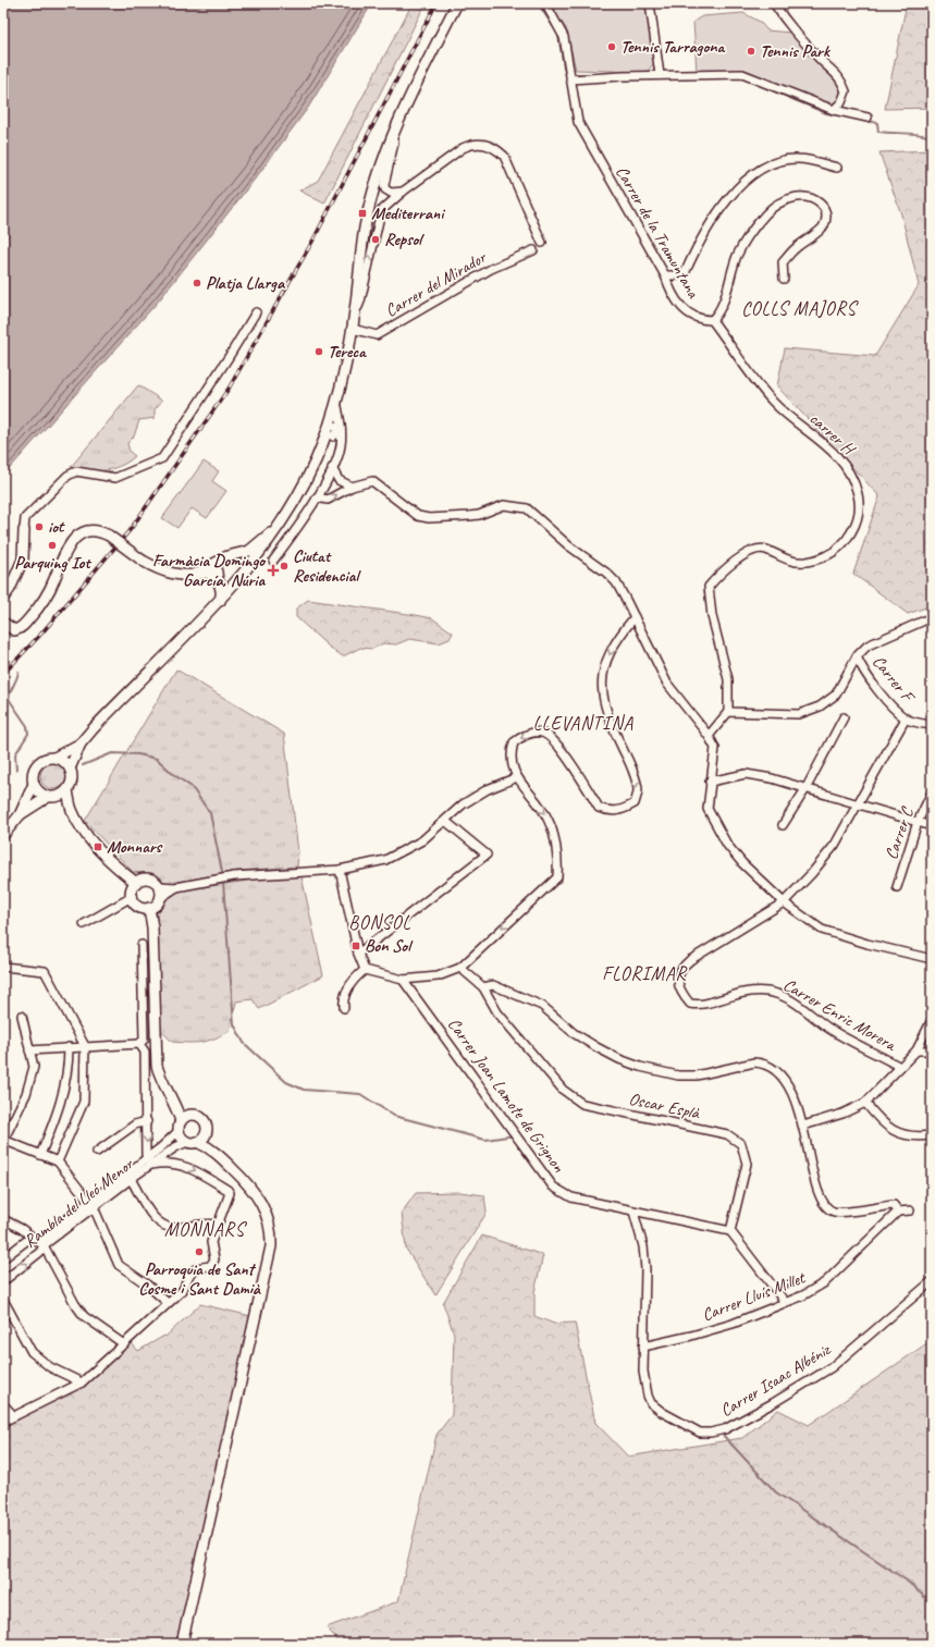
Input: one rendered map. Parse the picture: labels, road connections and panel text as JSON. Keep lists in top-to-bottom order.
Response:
{
  "streets": {
    "street": [
      "Carrer de la Tramuntana",
      "Carrer del Mirador",
      "carrer H",
      "Carrer F",
      "Carrer C",
      "Carrer Enric Morera",
      "Carrer Joan Lamote de Grignon",
      "Oscar Esplà",
      "Rambla del Lleó Menor",
      "Carrer Lluís Millet",
      "Carrer Isaac Albéniz"
    ]
  },
  "crossings": [
    ["Carrer de la Tramuntana", "carrer H"],
    ["Carrer Joan Lamote de Grignon", "Oscar Esplà"],
    ["Carrer Joan Lamote de Grignon", "Carrer Isaac Albéniz"],
    ["Carrer Lluís Millet", "Carrer Isaac Albéniz"]
  ],
  "districts": [
    "COLLS MAJORS",
    "LLEVANTINA",
    "BONSOL",
    "FLORIMAR",
    "MONNARS"
  ],
  "places": {
    "other": [
      "Tennis Tarragona",
      "Tennis Park",
      "Repsol",
      "Platja Llarga",
      "Tereca",
      "iot",
      "Parquing Iot",
      "Ciutat Residencial",
      "Parroquia de Sant Cosme i Sant Damià"
    ],
    "transit": ["Mediterrani", "Monnars", "Bon Sol"],
    "health": ["Farmàcia Domingo García, Núria"]
  }
}
